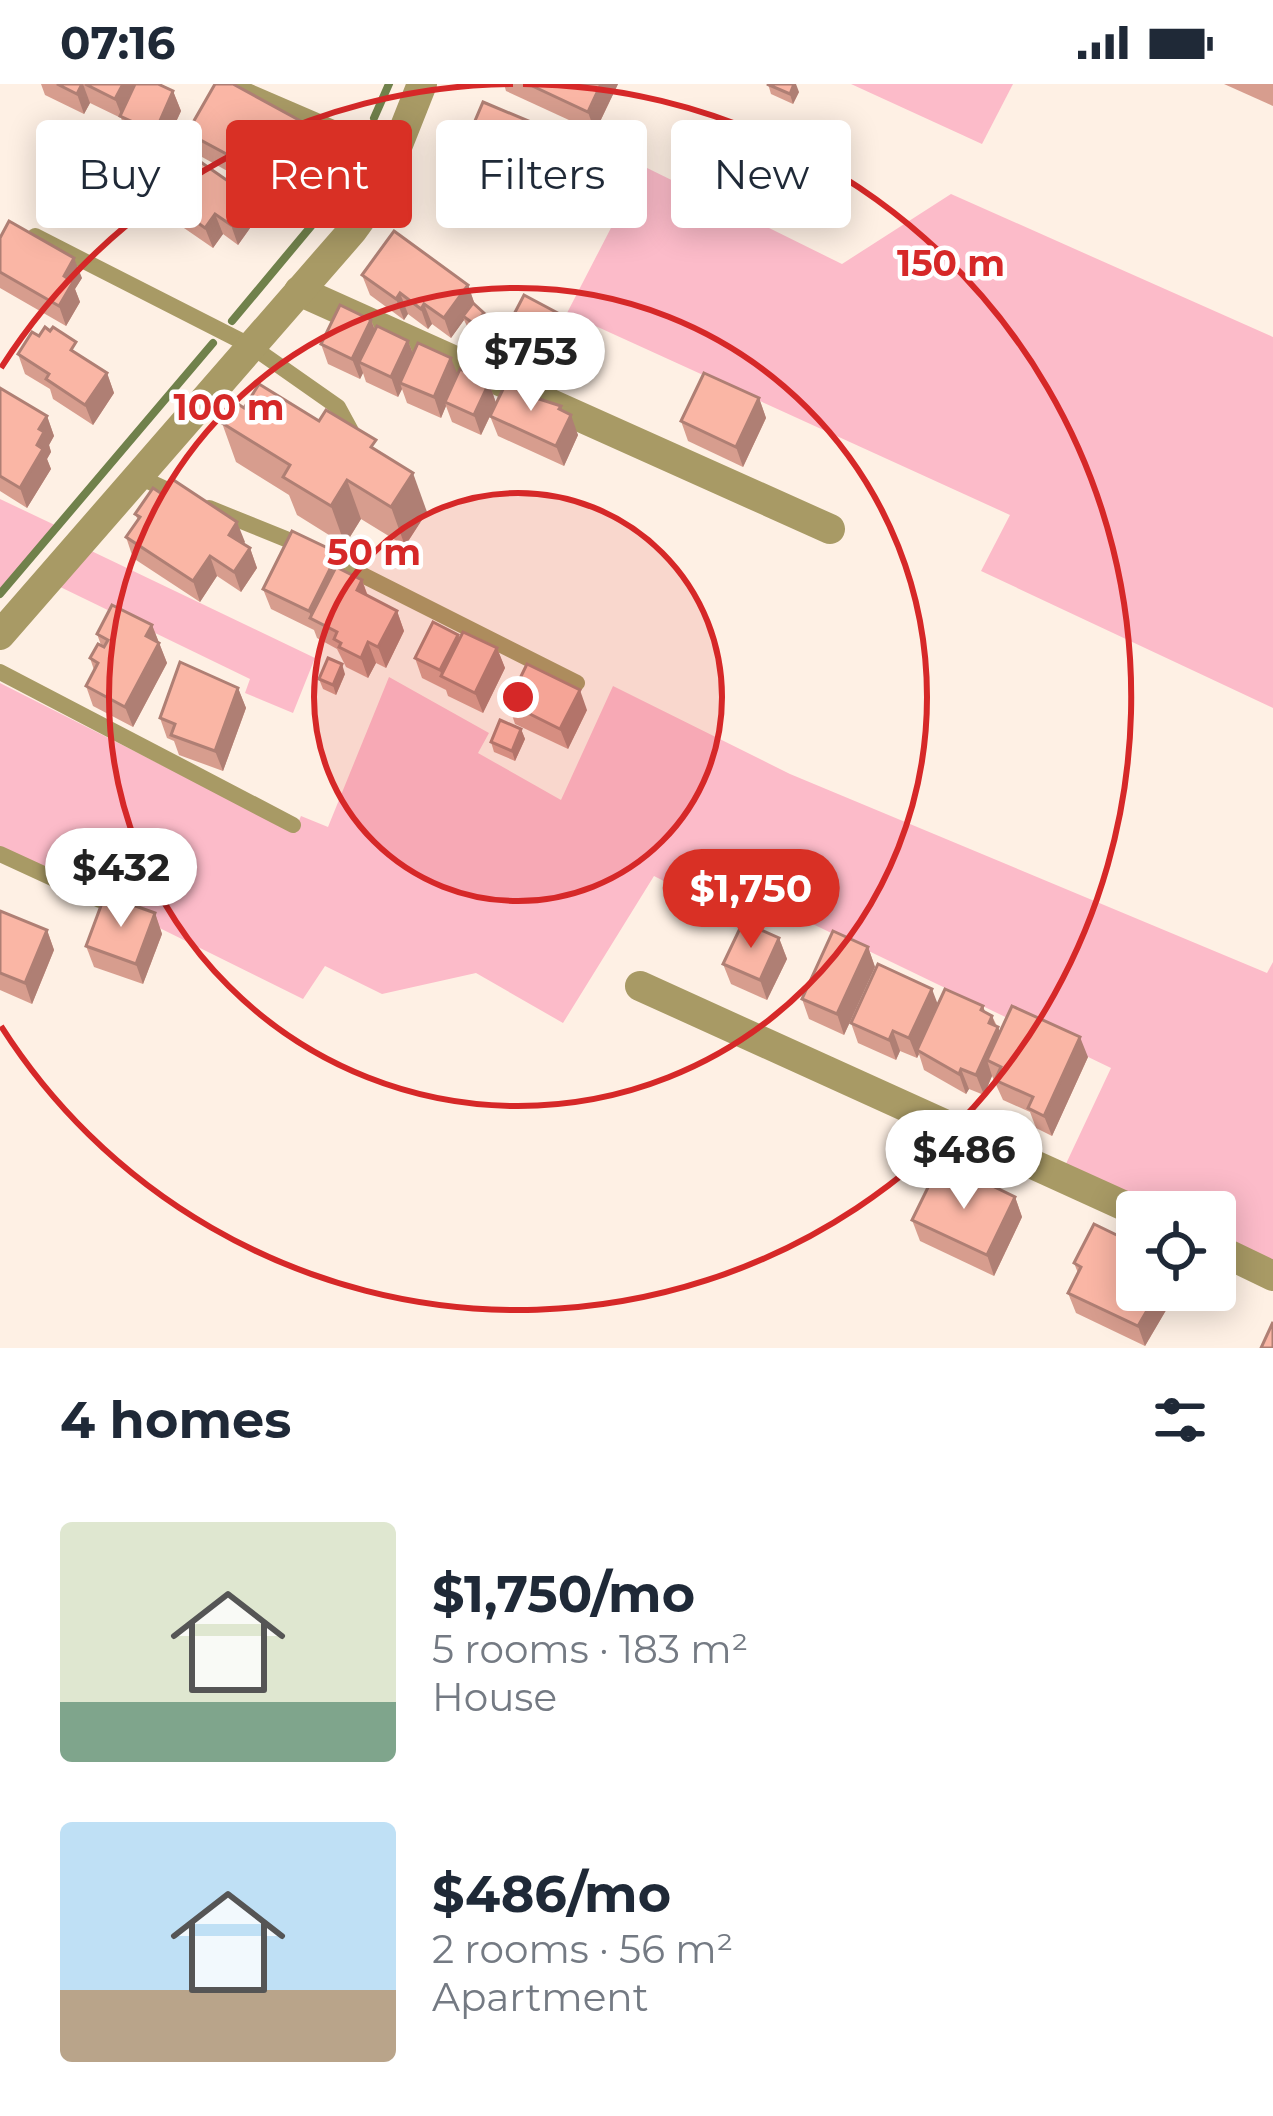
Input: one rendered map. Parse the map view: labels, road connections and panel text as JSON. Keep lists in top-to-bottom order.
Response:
{
  "page": {
    "status": "07:16",
    "chip": [
      "Buy",
      "Rent",
      "Filters",
      "New"
    ],
    "price": [
      "$753",
      "$432",
      "$1,750",
      "$486"
    ],
    "heading": "4 homes",
    "list": [
      {
        "name": "$1,750/mo",
        "note": "5 rooms · 183 m² · House"
      },
      {
        "name": "$486/mo",
        "note": "2 rooms · 56 m² · Apartment"
      }
    ]
  },
  "rings": ["150 m", "100 m", "50 m"]
}
